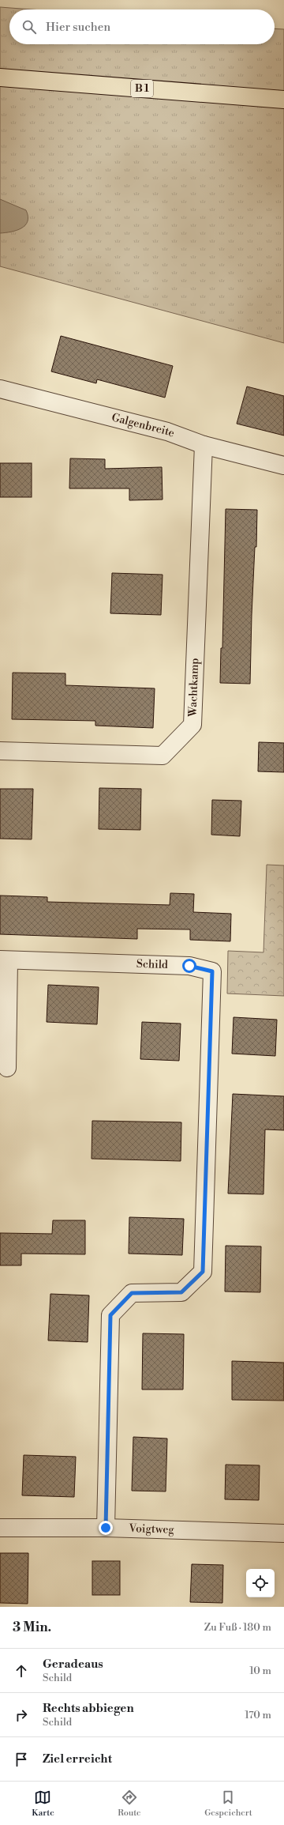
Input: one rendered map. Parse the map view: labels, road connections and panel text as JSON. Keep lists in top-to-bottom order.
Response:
{
  "streets": {
    "main road": ["B 1"],
    "street": [
      "Galgenbreite",
      "Wachtkamp",
      "Schild",
      "Voigtweg"
    ]
  },
  "crossings": [
    ["Galgenbreite", "Wachtkamp"],
    ["Schild", "Voigtweg"]
  ],
  "page": {
    "search": "Hier suchen",
    "heading": ["3 Min.", "Zu Fuß · 180 m"],
    "list": [
      ["Geradeaus", "Schild", "10 m"],
      ["Rechts abbiegen", "Schild", "170 m"],
      "Ziel erreicht"
    ],
    "nav": ["Karte", "Route", "Gespeichert"]
  }
}
